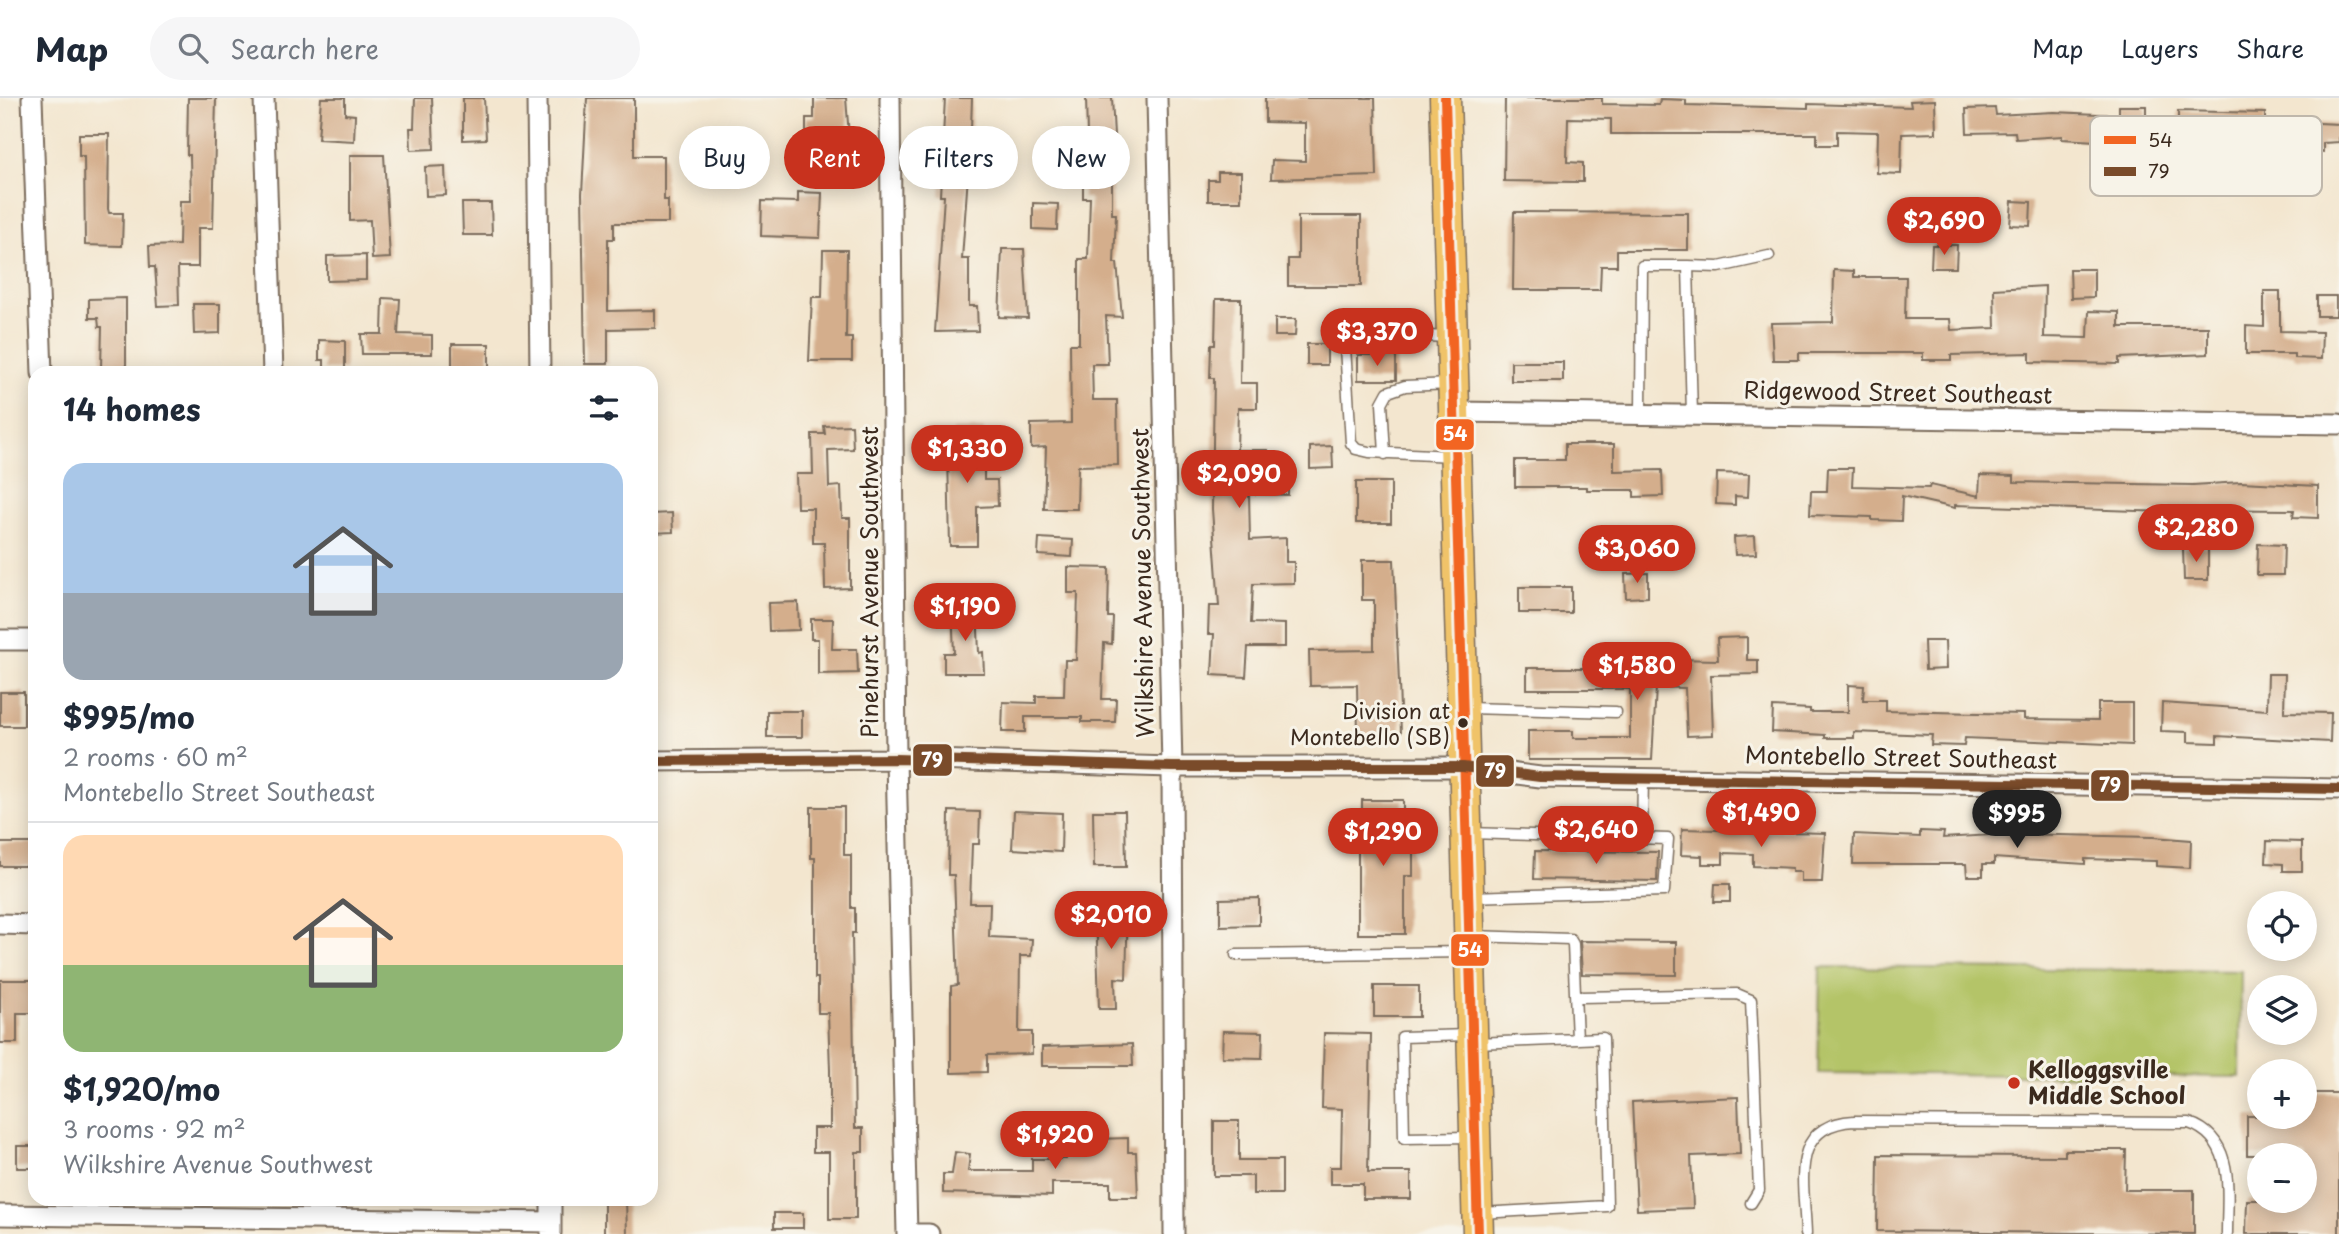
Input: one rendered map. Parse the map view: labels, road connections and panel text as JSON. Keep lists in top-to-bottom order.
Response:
{
  "streets": {
    "street": [
      "Ridgewood Street Southeast",
      "Pinehurst Avenue Southwest",
      "Wilkshire Avenue Southwest",
      "Montebello Street Southeast"
    ]
  },
  "crossings": [
    ["Pinehurst Avenue Southwest", "Montebello Street Southeast"],
    ["Wilkshire Avenue Southwest", "Montebello Street Southeast"]
  ],
  "places": ["Division at Montebello (SB)", "Kelloggsville Middle School"],
  "lines": ["transit line 54", "transit line 79"],
  "legend": ["54", "79"],
  "page": {
    "header": "Map",
    "search": "Search here",
    "nav": ["Map", "Layers", "Share"],
    "chip": [
      "Buy",
      "Rent",
      "Filters",
      "New"
    ],
    "price": [
      "$2,690",
      "$3,370",
      "$1,330",
      "$2,090",
      "$2,280",
      "$3,060",
      "$1,190",
      "$1,580",
      "$1,490",
      "$995",
      "$2,640",
      "$1,290",
      "$2,010",
      "$1,920"
    ],
    "heading": "14 homes",
    "list": [
      {
        "name": "$995/mo",
        "note": "2 rooms · 60 m² · Montebello Street Southeast"
      },
      {
        "name": "$1,920/mo",
        "note": "3 rooms · 92 m² · Wilkshire Avenue Southwest"
      }
    ],
    "map_buttons": ["+", "−"]
  }
}
